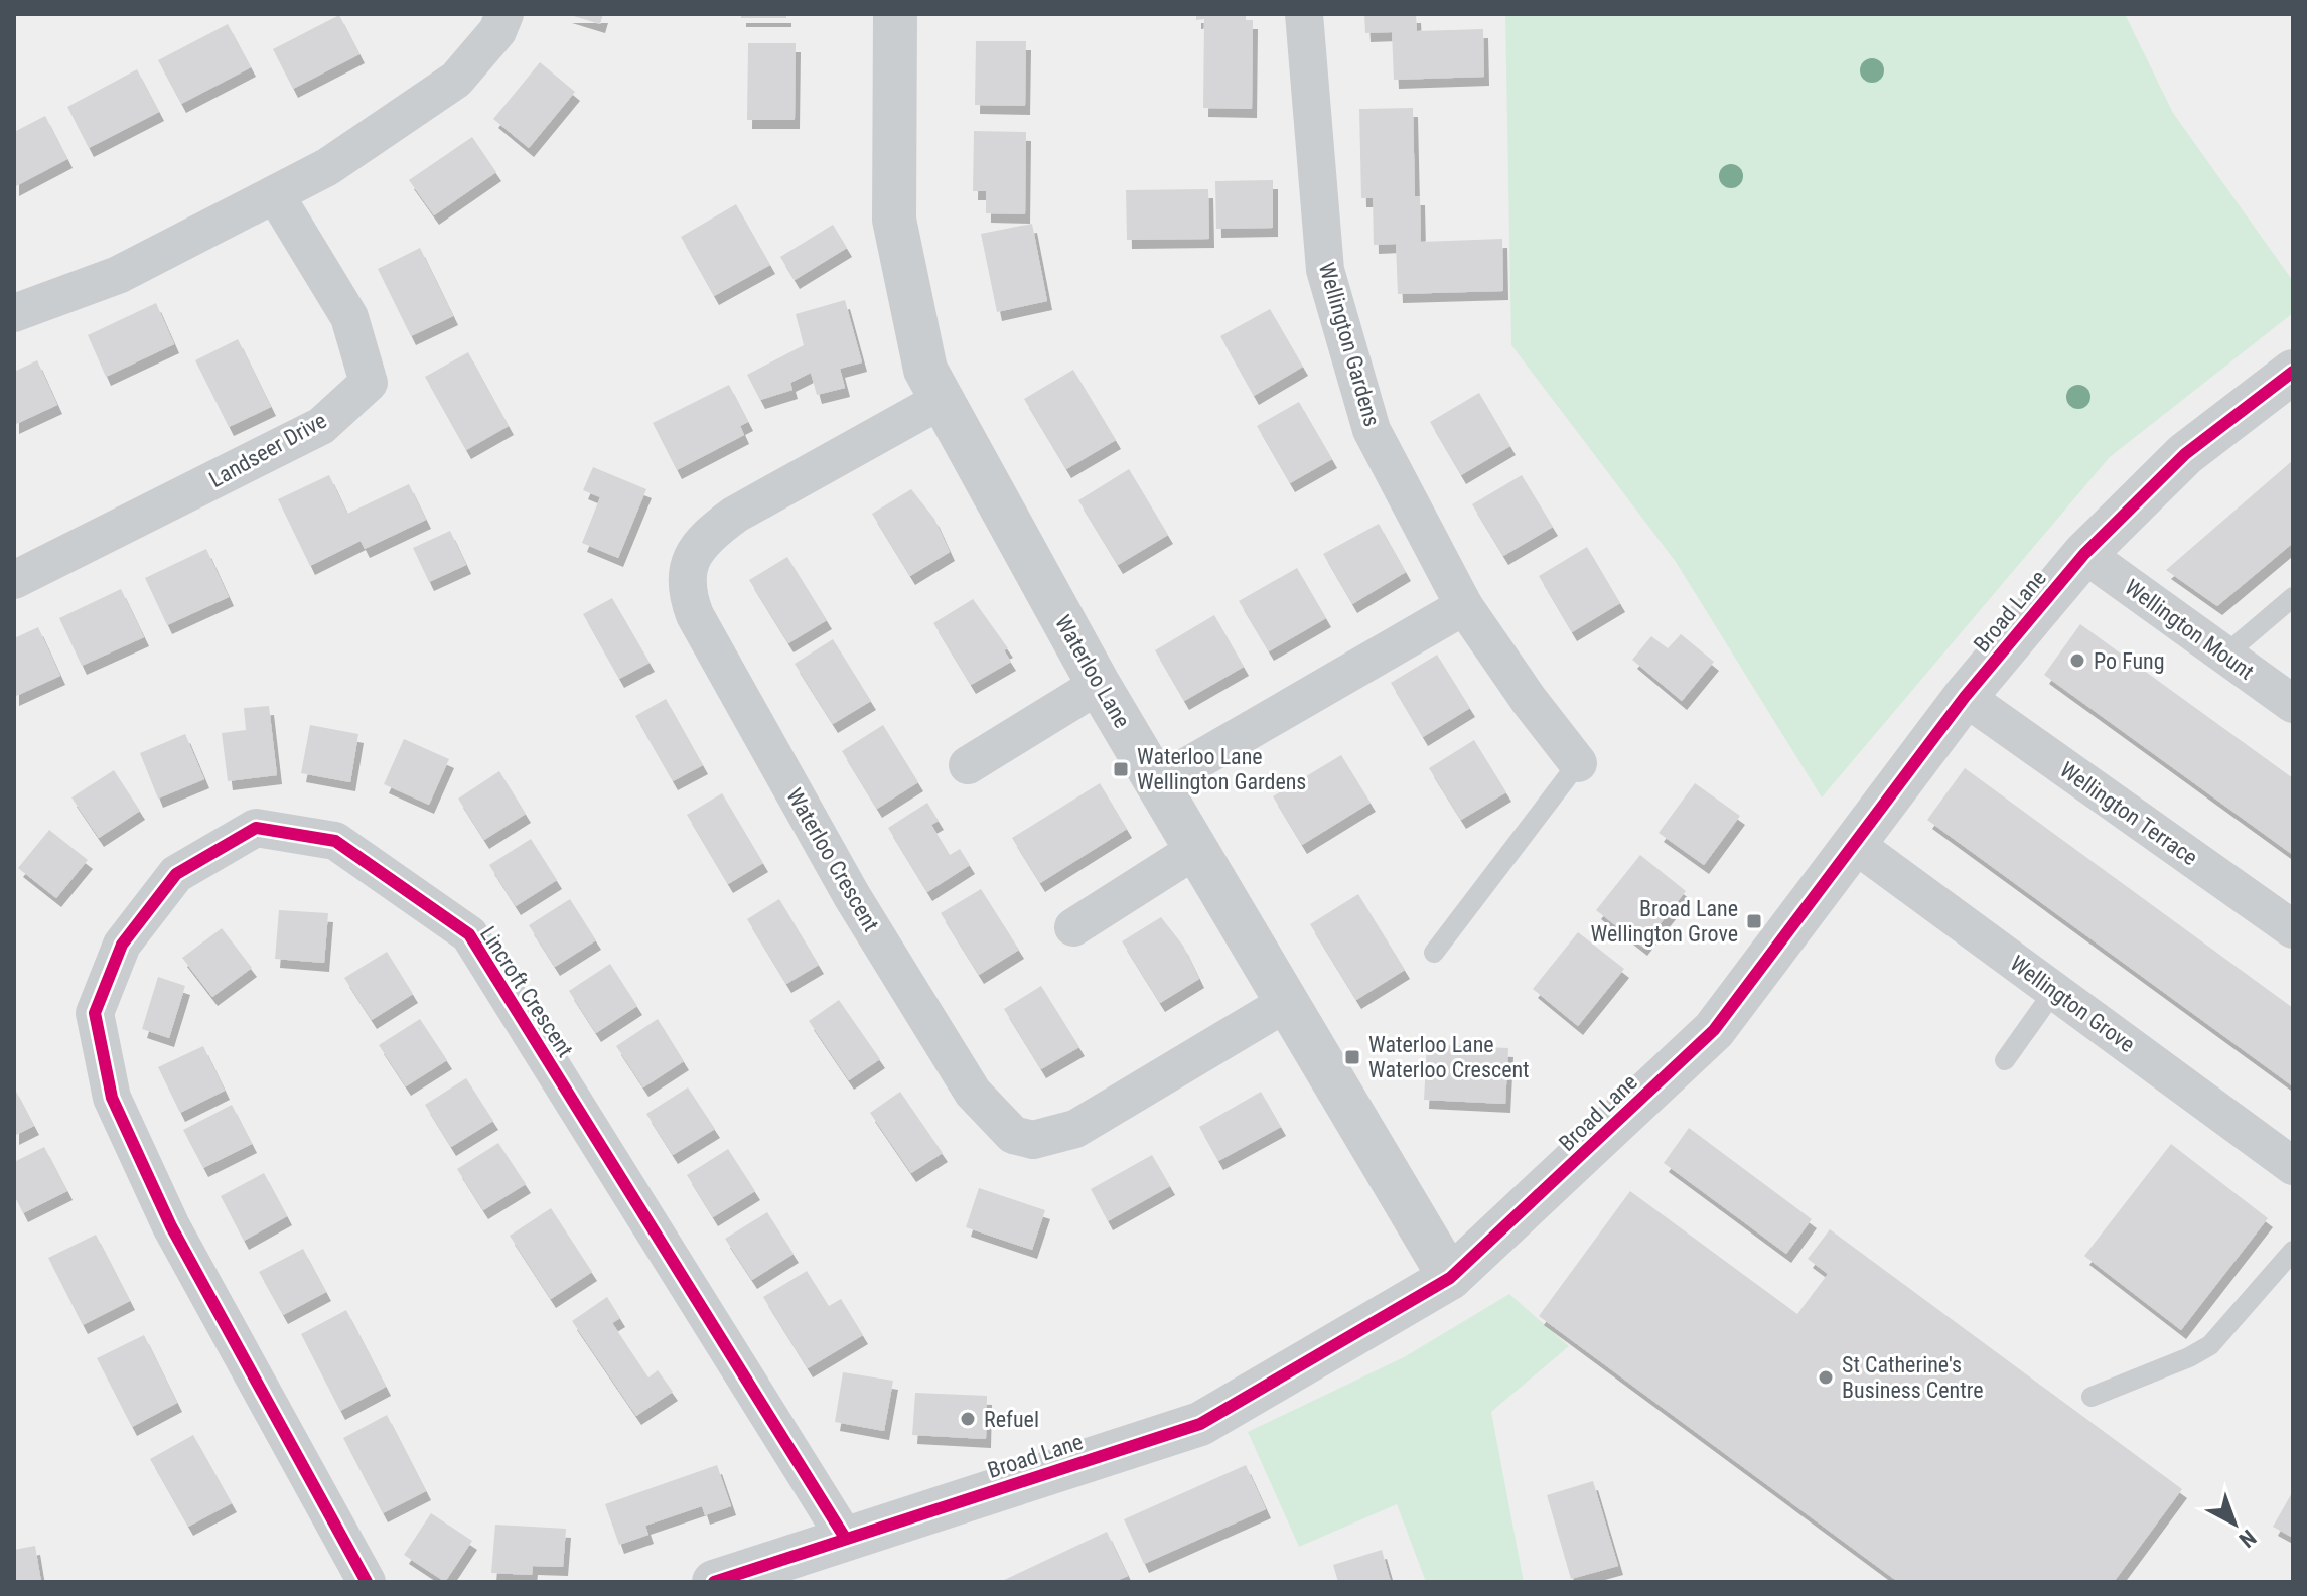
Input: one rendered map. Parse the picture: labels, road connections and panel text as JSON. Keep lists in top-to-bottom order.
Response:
{
  "streets": {
    "street": [
      "Wellington Gardens",
      "Landseer Drive",
      "Broad Lane",
      "Wellington Mount",
      "Waterloo Lane",
      "Wellington Terrace",
      "Waterloo Crescent",
      "Lincroft Crescent",
      "Wellington Grove"
    ]
  },
  "crossings": [
    ["Broad Lane", "Wellington Mount"],
    ["Broad Lane", "Waterloo Lane"],
    ["Broad Lane", "Wellington Terrace"],
    ["Broad Lane", "Lincroft Crescent"],
    ["Broad Lane", "Wellington Grove"],
    ["Waterloo Lane", "Waterloo Crescent"]
  ],
  "places": {
    "other": ["Po Fung", "St Catherine's Business Centre", "Refuel"],
    "transit": ["Waterloo Lane Wellington Gardens", "Broad Lane Wellington Grove", "Waterloo Lane Waterloo Crescent"]
  },
  "north": "bottom right"
}
